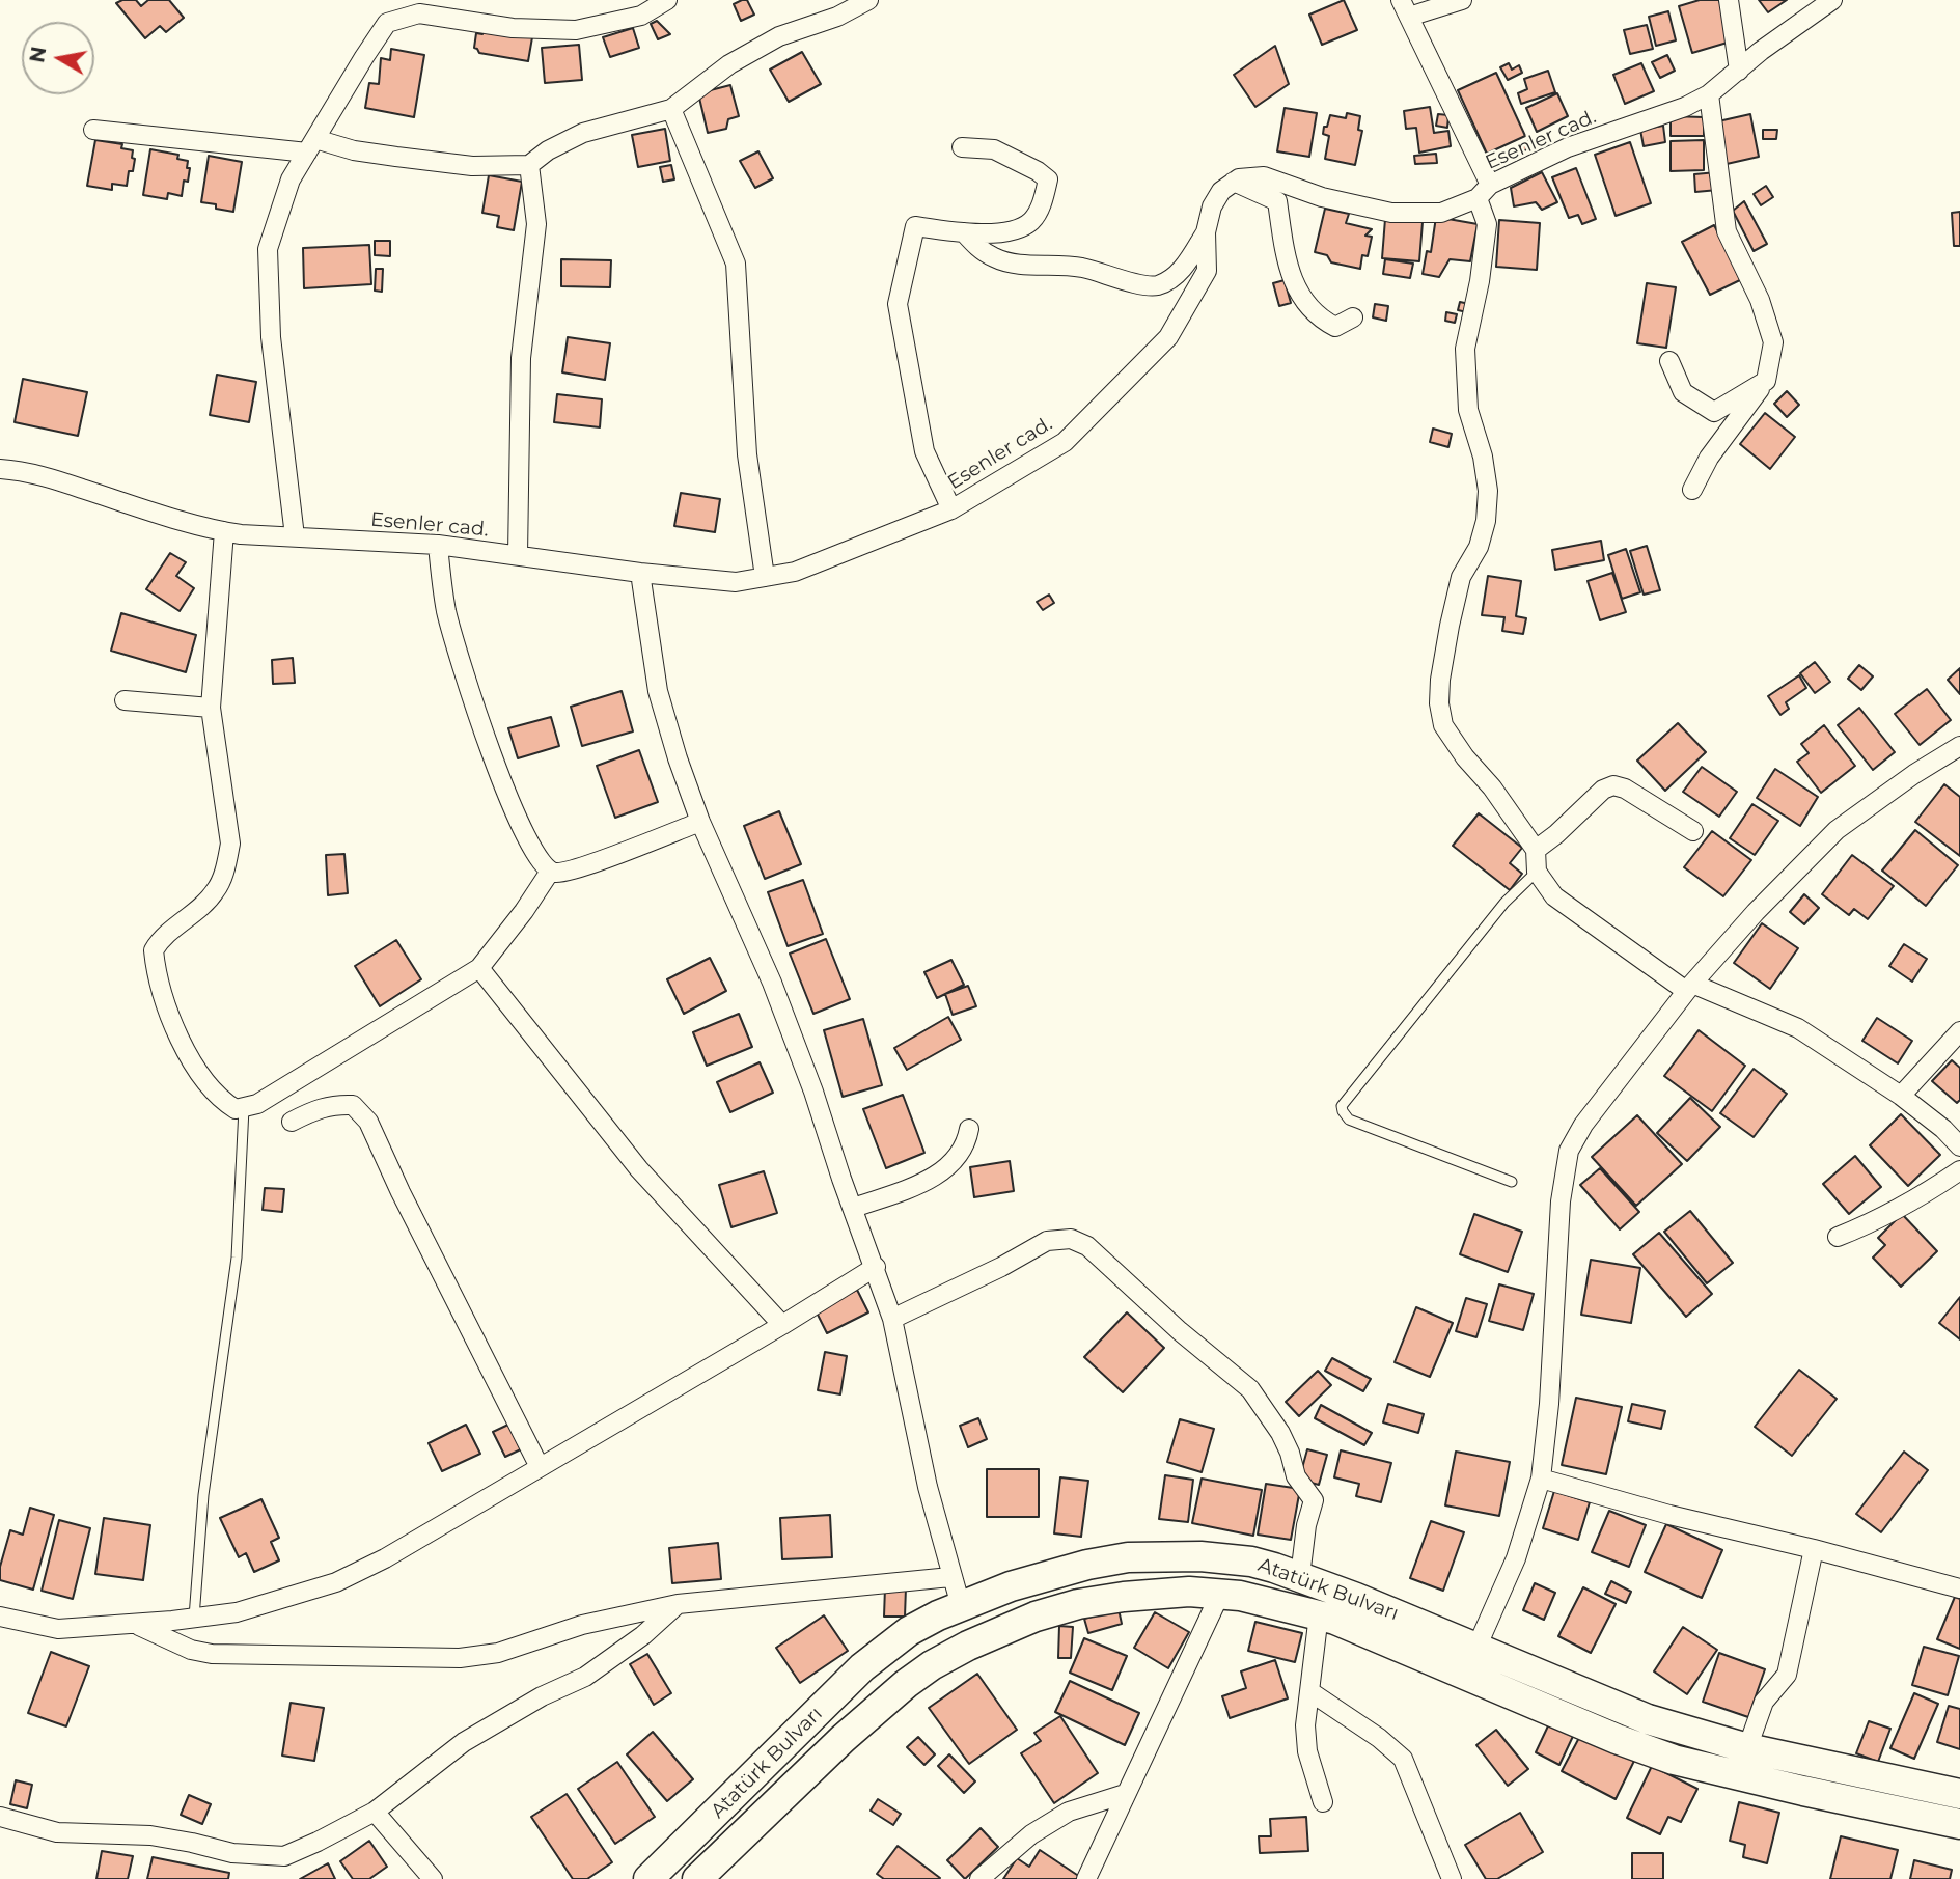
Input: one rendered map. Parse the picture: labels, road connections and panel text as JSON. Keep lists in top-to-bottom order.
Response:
{
  "streets": {
    "highway": ["Atatürk Bulvarı"],
    "street": ["Esenler cad."]
  },
  "north": "left"
}
